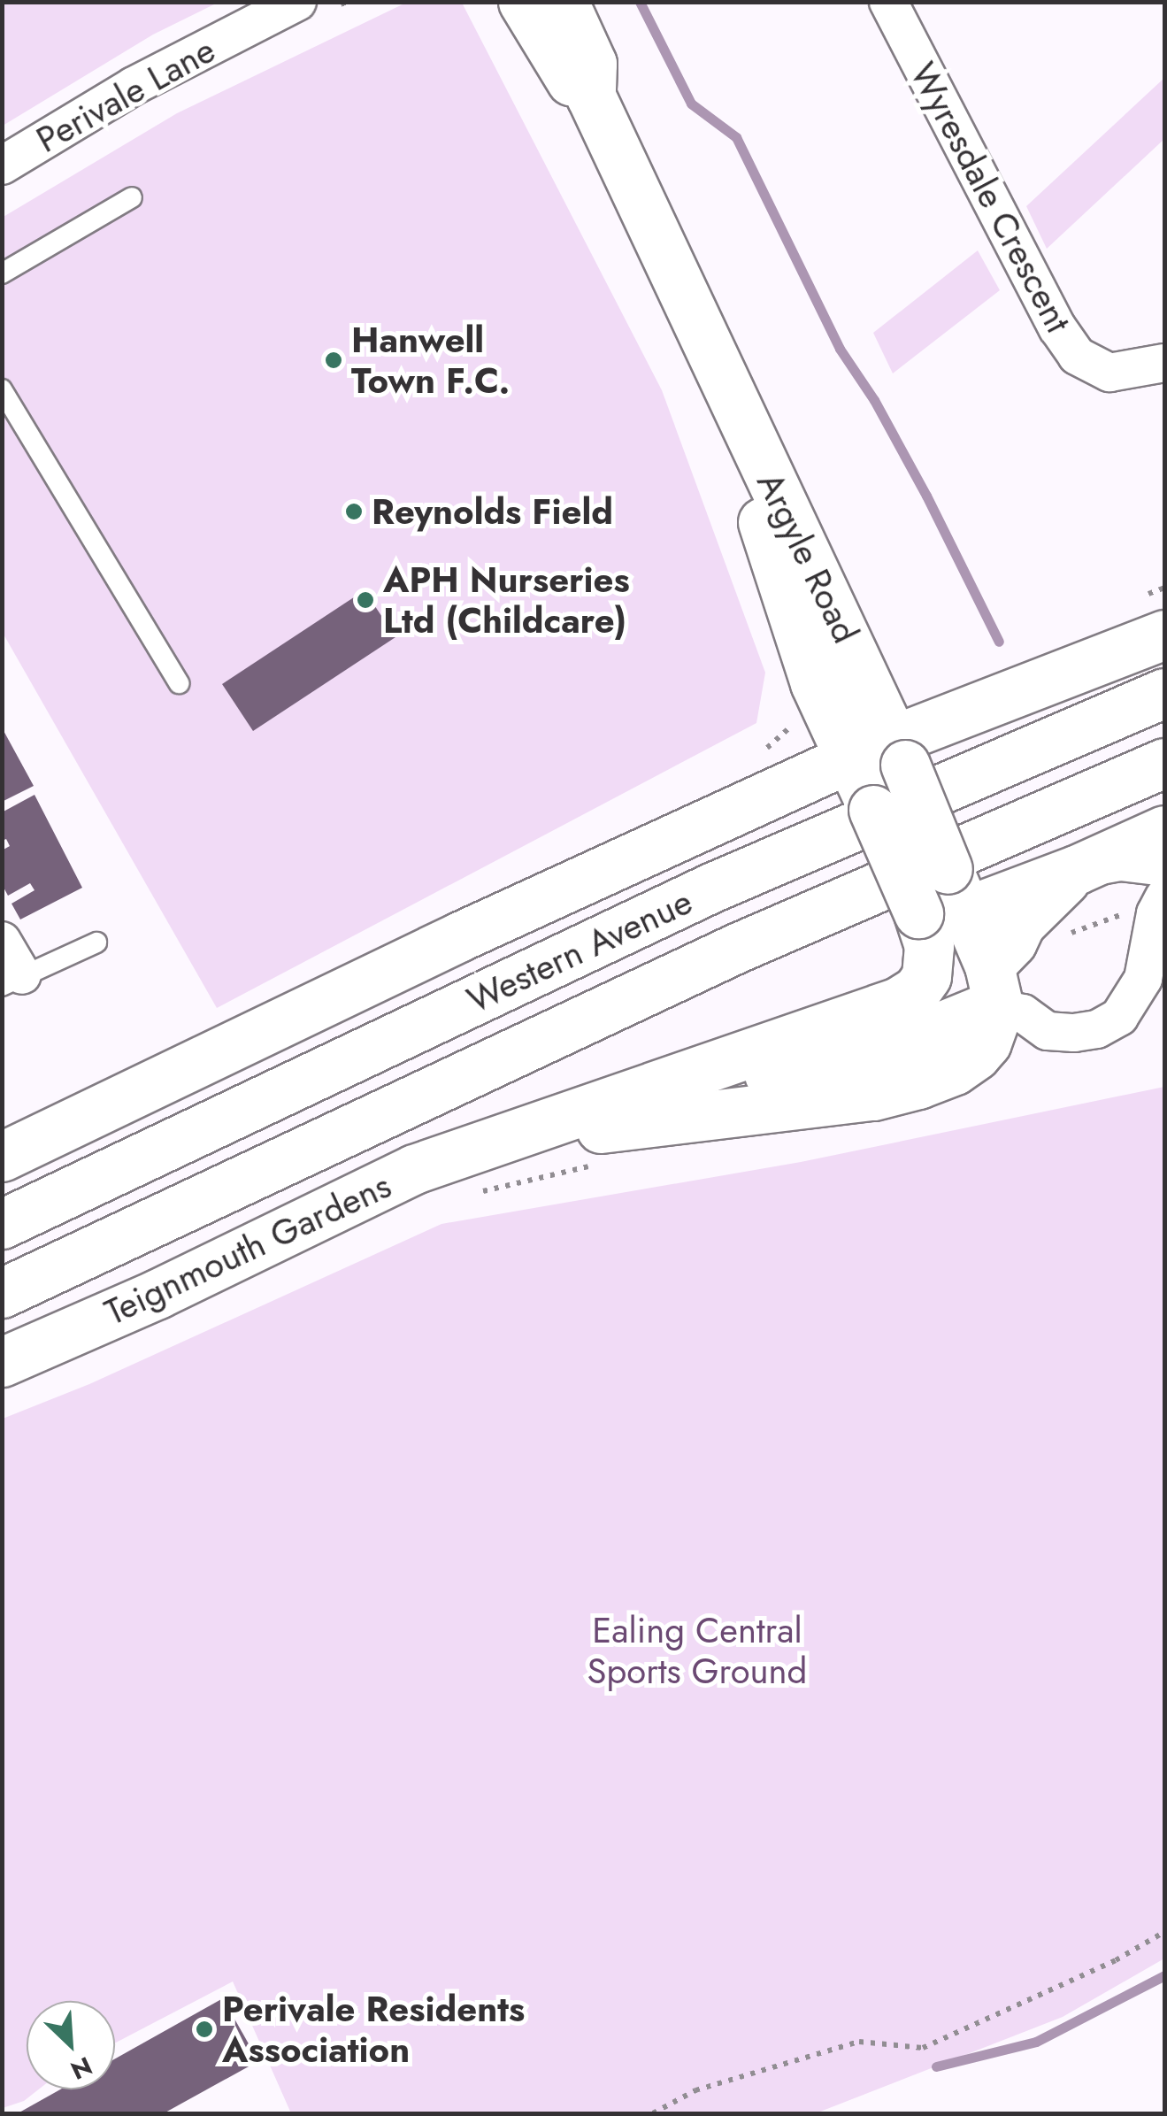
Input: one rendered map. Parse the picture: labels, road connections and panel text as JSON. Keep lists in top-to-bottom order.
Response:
{
  "streets": {
    "main road": ["Argyle Road", "Western Avenue", "Teignmouth Gardens"],
    "street": ["Perivale Lane", "Wyresdale Crescent"]
  },
  "parks": ["Ealing Central Sports Ground"],
  "places": [
    "Hanwell Town F.C.",
    "Reynolds Field",
    "APH Nurseries Ltd (Childcare)",
    "Perivale Residents Association"
  ],
  "north": "bottom right"
}
